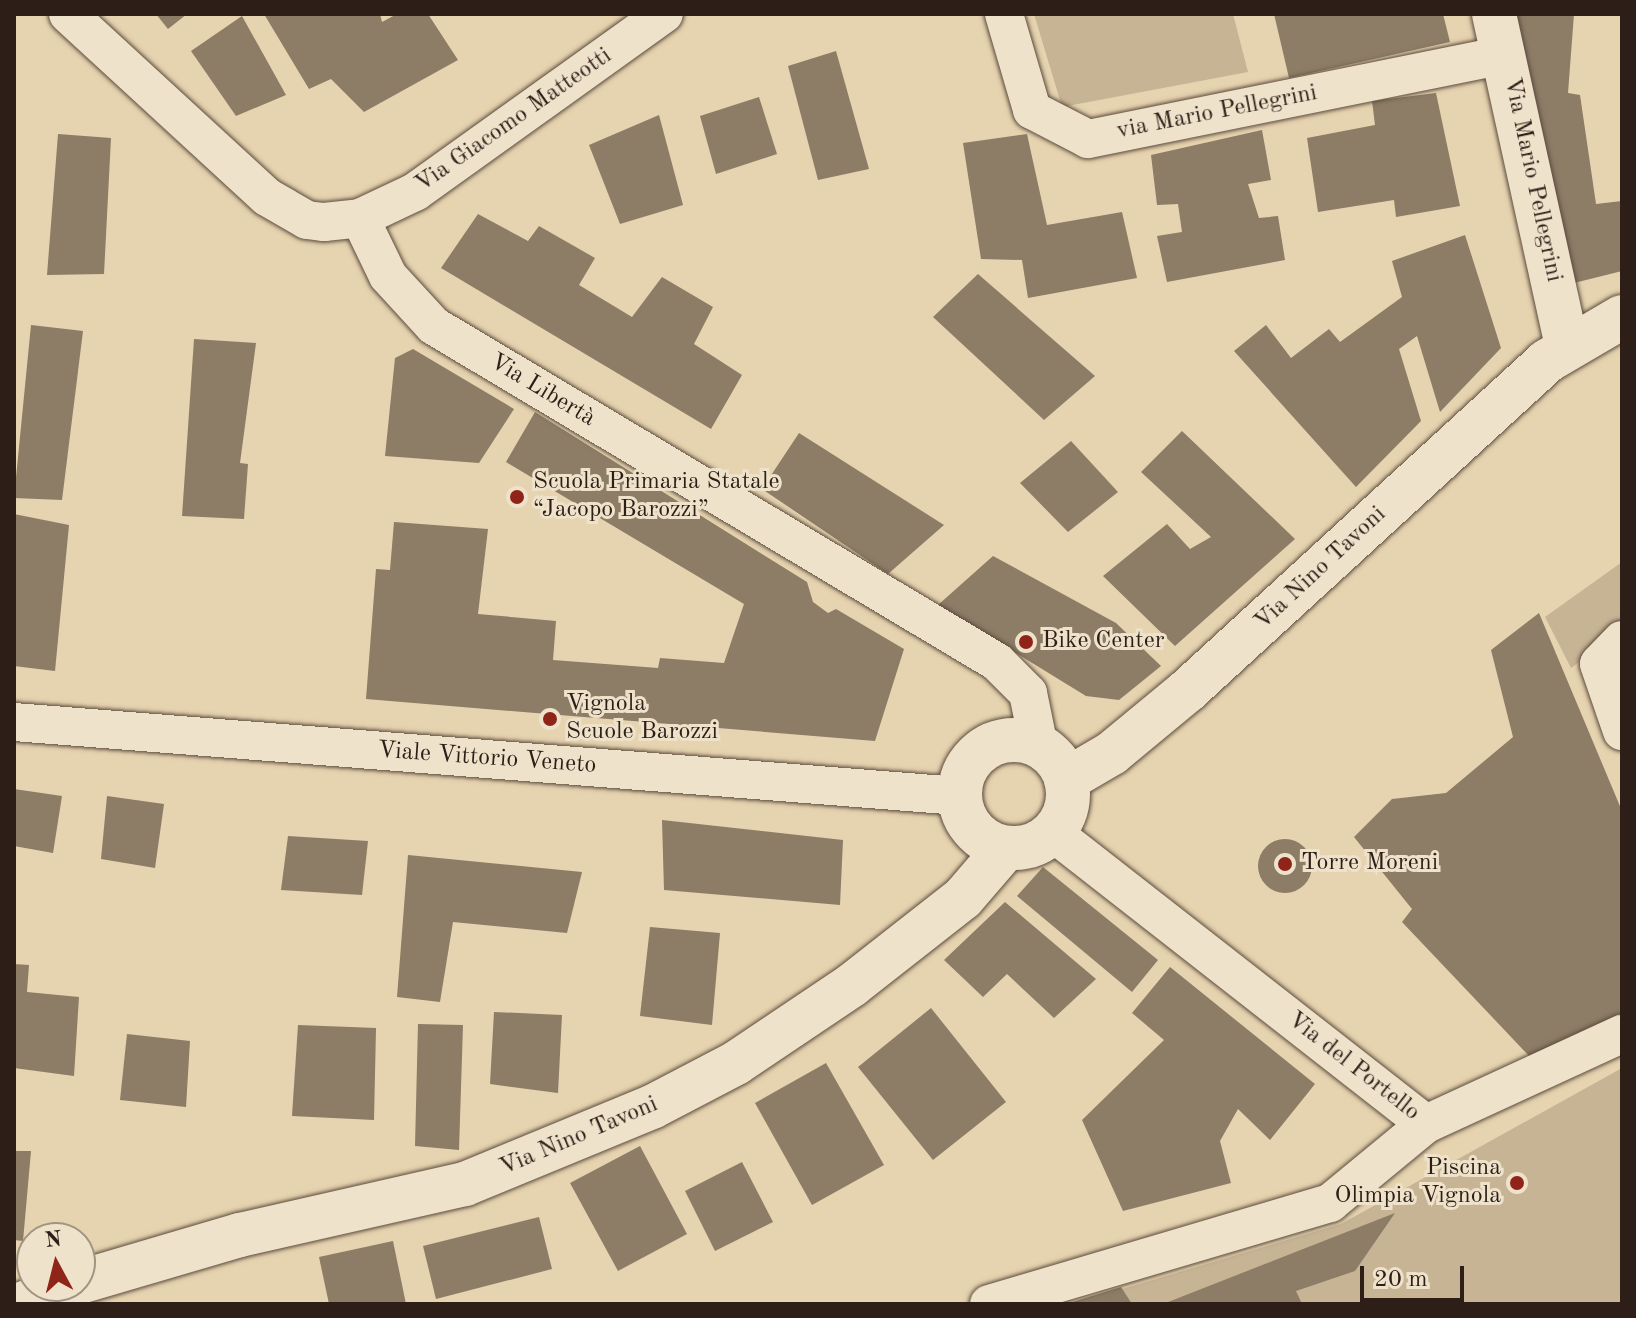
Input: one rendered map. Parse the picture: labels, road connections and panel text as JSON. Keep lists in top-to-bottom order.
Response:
{
  "streets": {
    "main road": ["Via Mario Pellegrini", "Via Nino Tavoni"],
    "street": [
      "via Mario Pellegrini",
      "Via Giacomo Matteotti",
      "Via Libertà",
      "Viale Vittorio Veneto",
      "Via del Portello"
    ]
  },
  "crossings": [
    ["via Mario Pellegrini", "Via Mario Pellegrini"],
    ["Via Giacomo Matteotti", "Via Libertà"],
    ["Via Mario Pellegrini", "Via Nino Tavoni"],
    ["Via Libertà", "Via Nino Tavoni"],
    ["Via Libertà", "Viale Vittorio Veneto"],
    ["Via Libertà", "Via del Portello"],
    ["Via Nino Tavoni", "Viale Vittorio Veneto"],
    ["Via Nino Tavoni", "Via del Portello"],
    ["Viale Vittorio Veneto", "Via del Portello"]
  ],
  "places": [
    "Scuola Primaria Statale “Jacopo Barozzi”",
    "Bike Center",
    "Vignola Scuole Barozzi",
    "Torre Moreni",
    "Piscina Olimpia Vignola"
  ],
  "scale_bar": "20 m",
  "north": "top"
}
